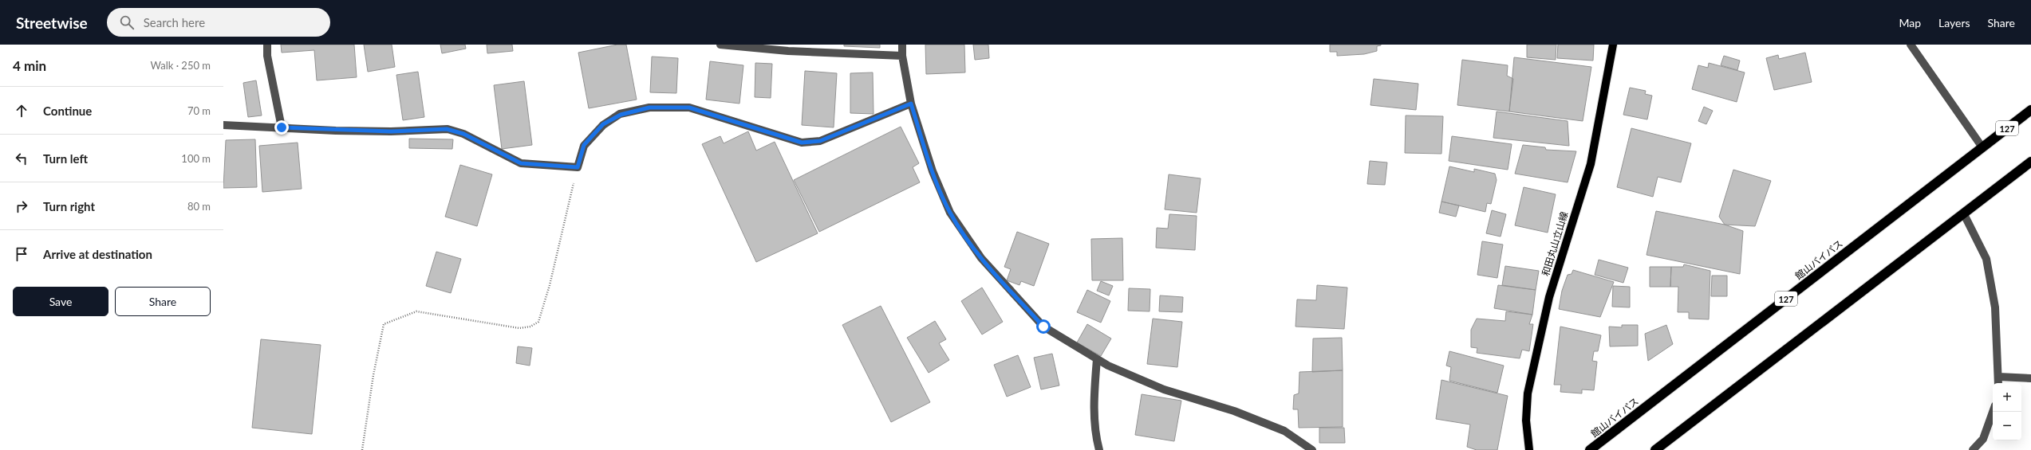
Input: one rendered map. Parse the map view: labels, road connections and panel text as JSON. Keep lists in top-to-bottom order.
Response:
{
  "streets": {
    "highway": ["127", "館山バイパス"],
    "main road": ["和田丸山立山線"]
  },
  "page": {
    "header": "Streetwise",
    "search": "Search here",
    "nav": ["Map", "Layers", "Share"],
    "heading": ["4 min", "Walk · 250 m"],
    "list": [
      ["Continue", "70 m"],
      ["Turn left", "100 m"],
      ["Turn right", "80 m"],
      "Arrive at destination"
    ],
    "buttons": ["Save", "Share"],
    "map_buttons": ["+", "−"]
  }
}
